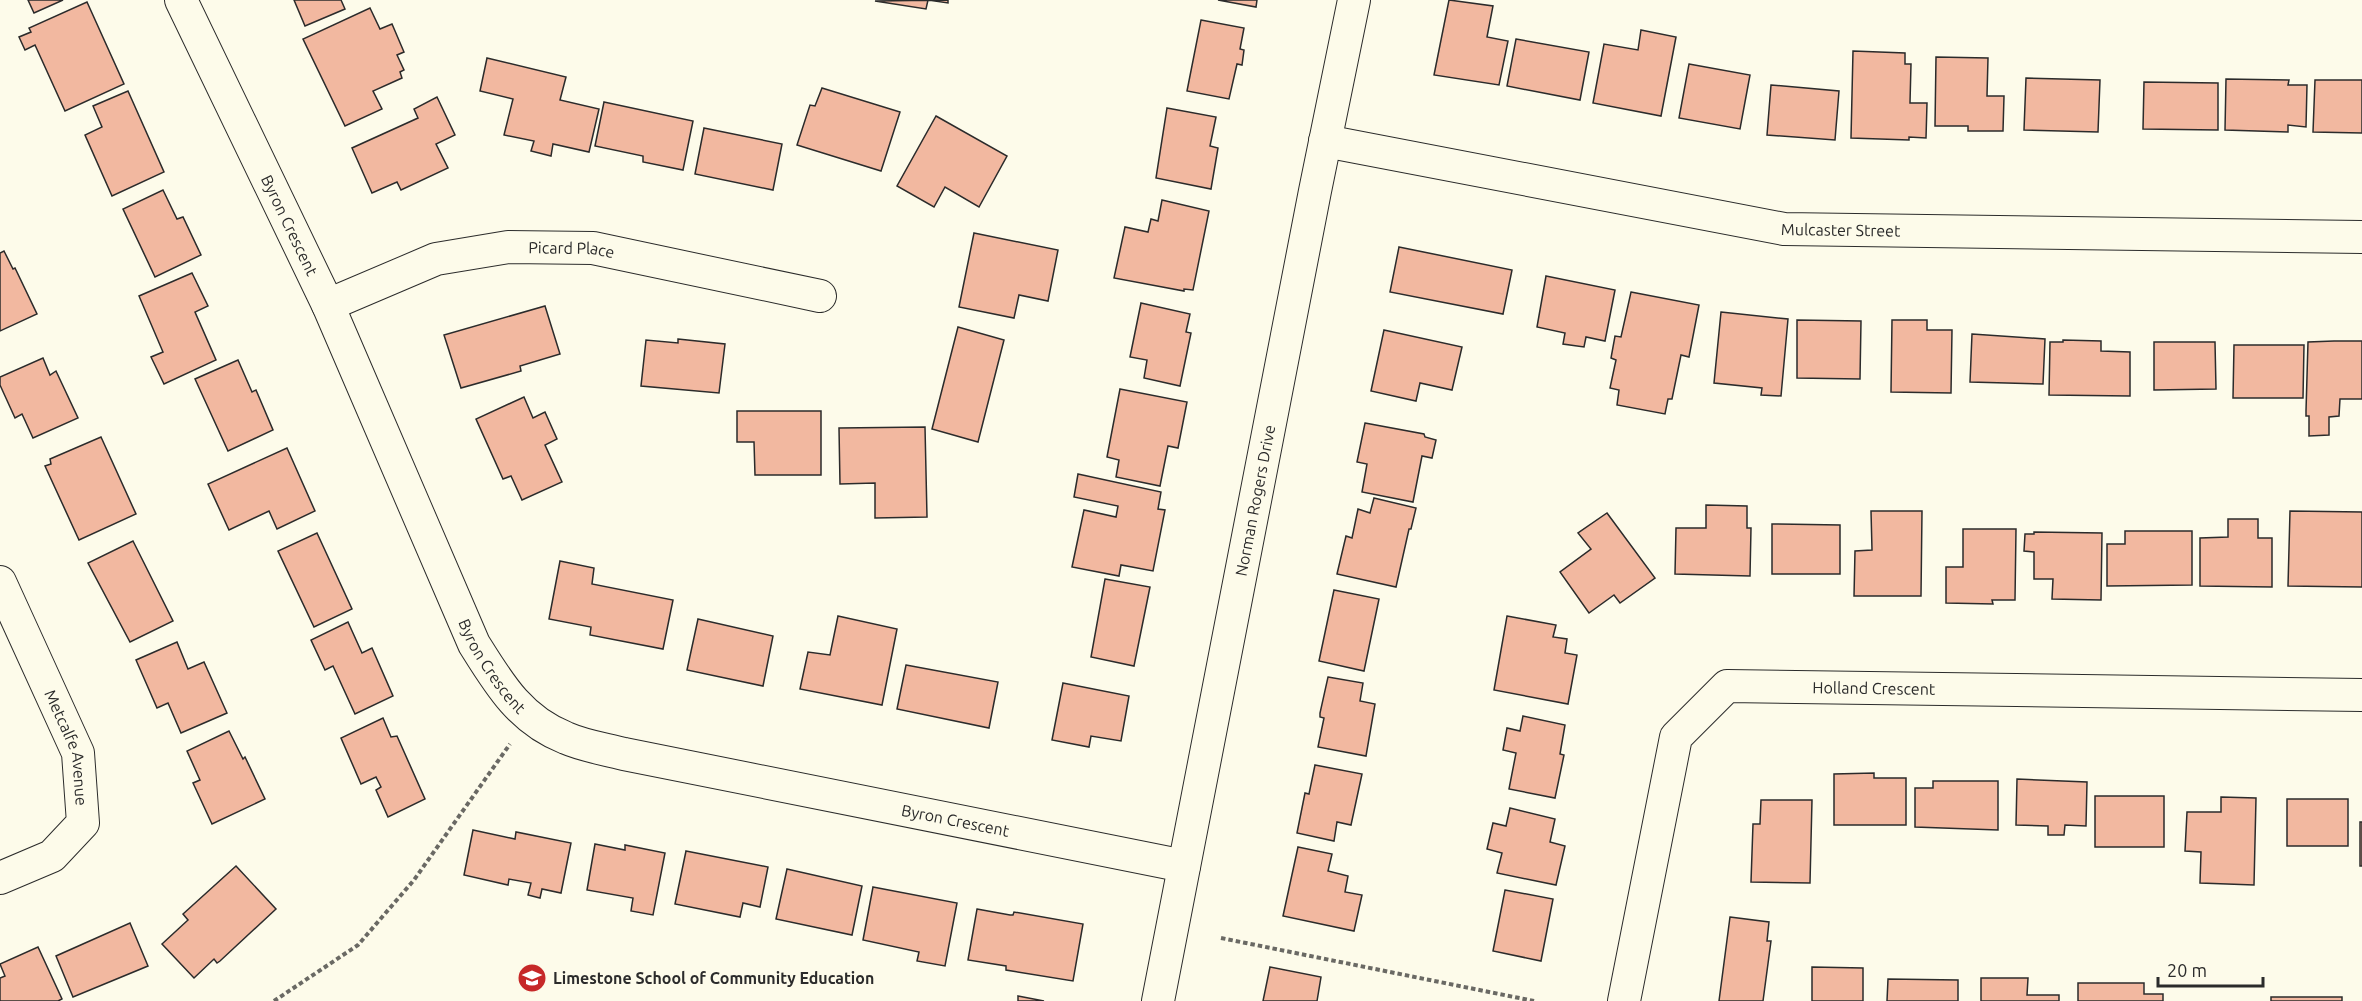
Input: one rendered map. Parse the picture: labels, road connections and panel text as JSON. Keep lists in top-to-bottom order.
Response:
{
  "streets": {
    "street": [
      "Byron Crescent",
      "Mulcaster Street",
      "Picard Place",
      "Norman Rogers Drive",
      "Holland Crescent",
      "Metcalfe Avenue"
    ]
  },
  "crossings": [
    ["Byron Crescent", "Picard Place"],
    ["Byron Crescent", "Norman Rogers Drive"],
    ["Mulcaster Street", "Norman Rogers Drive"]
  ],
  "places": {
    "school or university": ["Limestone School of Community Education"]
  },
  "scale_bar": "20 m"
}
